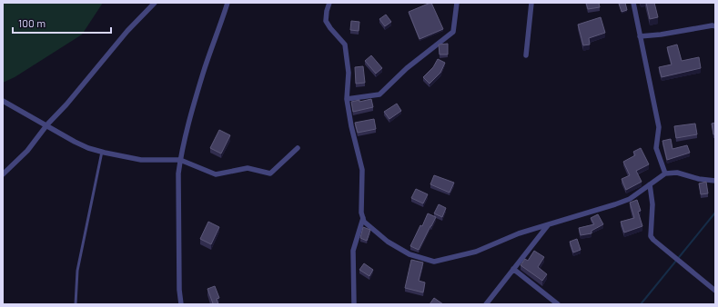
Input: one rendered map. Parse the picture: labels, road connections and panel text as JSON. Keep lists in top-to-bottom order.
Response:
{
  "scale_bar": "100 m"
}
